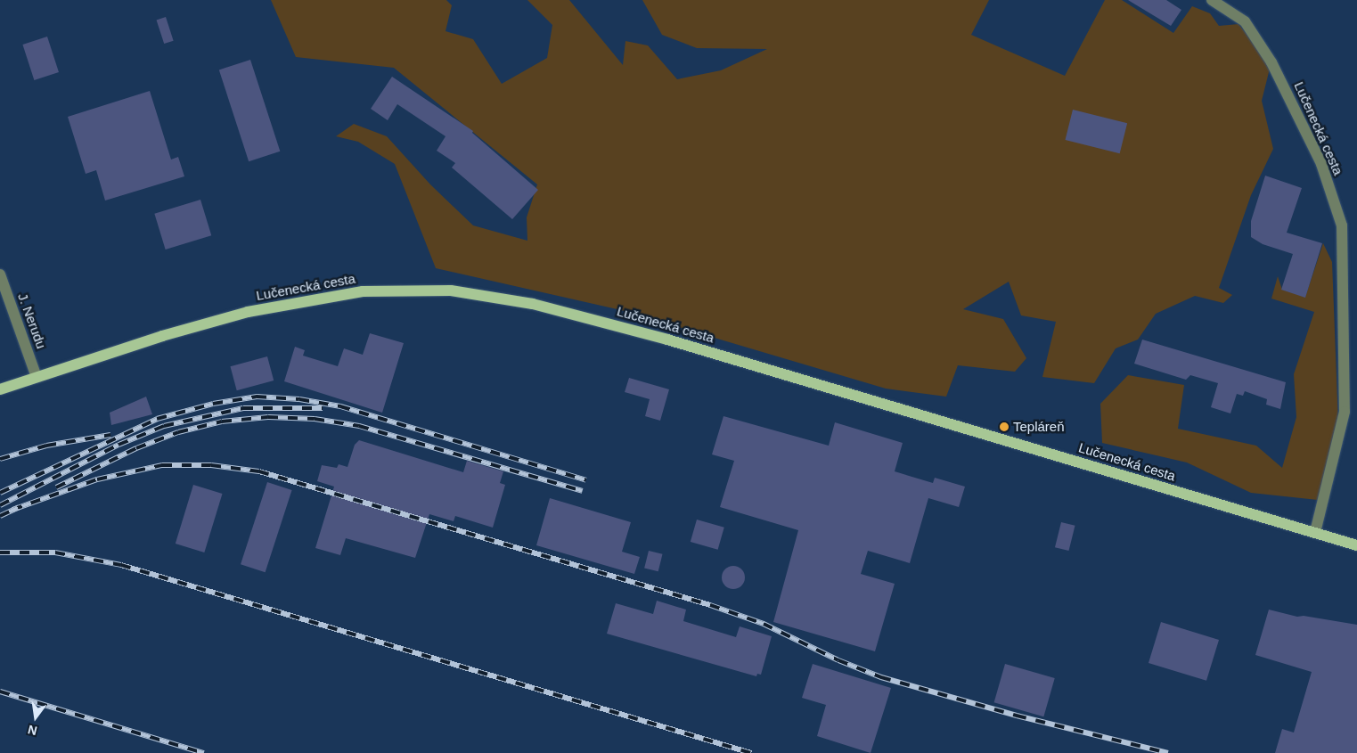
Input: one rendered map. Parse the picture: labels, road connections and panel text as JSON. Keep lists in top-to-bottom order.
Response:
{
  "streets": {
    "main road": ["Lučenecká cesta"],
    "street": ["J. Nerudu"]
  },
  "crossings": [
    ["Lučenecká cesta", "J. Nerudu"]
  ],
  "places": ["Tepláreň"],
  "north": "bottom"
}
